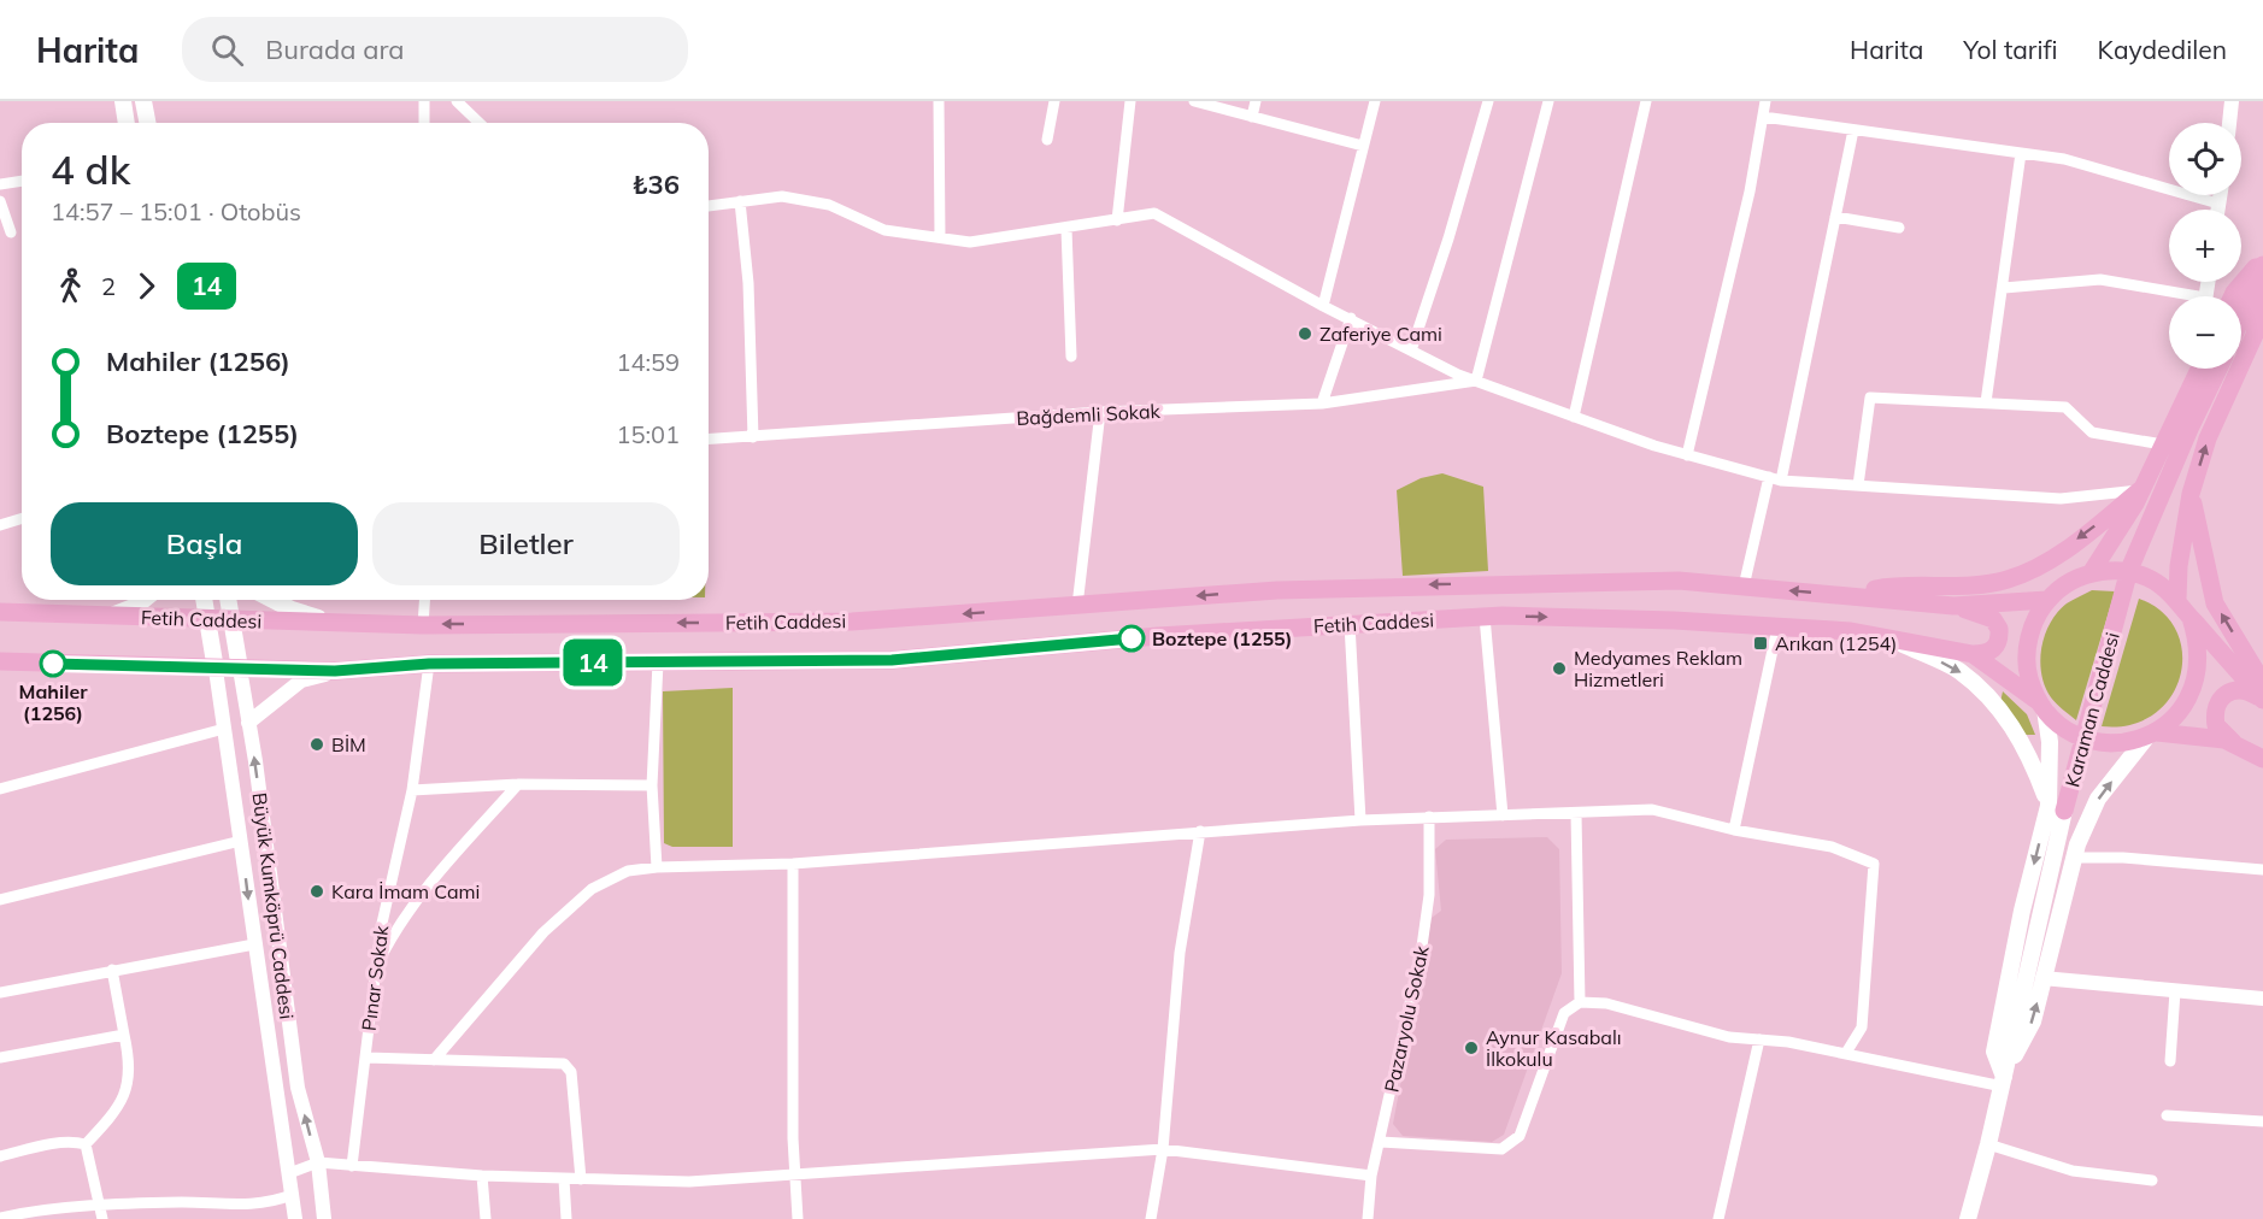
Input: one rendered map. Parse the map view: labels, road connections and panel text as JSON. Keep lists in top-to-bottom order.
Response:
{
  "streets": {
    "main road": ["Fetih Caddesi", "Karaman Caddesi", "Büyük Kumköprü Caddesi"],
    "street": ["Bağdemli Sokak", "Pınar Sokak", "Pazaryolu Sokak"]
  },
  "crossings": [
    ["Fetih Caddesi", "Karaman Caddesi"],
    ["Fetih Caddesi", "Büyük Kumköprü Caddesi"],
    ["Fetih Caddesi", "Pınar Sokak"]
  ],
  "places": {
    "other": [
      "Zaferiye Cami",
      "Boztepe (1255)",
      "Mahiler (1256)",
      "Medyames Reklam Hizmetleri",
      "BİM",
      "Kara İmam Cami",
      "Aynur Kasabalı İlkokulu"
    ],
    "transit": ["Arıkan (1254)"]
  },
  "lines": ["bus line 14"],
  "page": {
    "header": "Harita",
    "search": "Burada ara",
    "nav": ["Harita", "Yol tarifi", "Kaydedilen"],
    "on_map": "14",
    "map_buttons": ["+", "−"],
    "heading": ["4 dk", "14:57 – 15:01 · Otobüs", "₺36"],
    "legs": ["2", "14"],
    "list": [
      {
        "name": "Mahiler (1256)",
        "value": "14:59"
      },
      {
        "name": "Boztepe (1255)",
        "value": "15:01"
      }
    ],
    "buttons": ["Başla", "Biletler"]
  }
}
